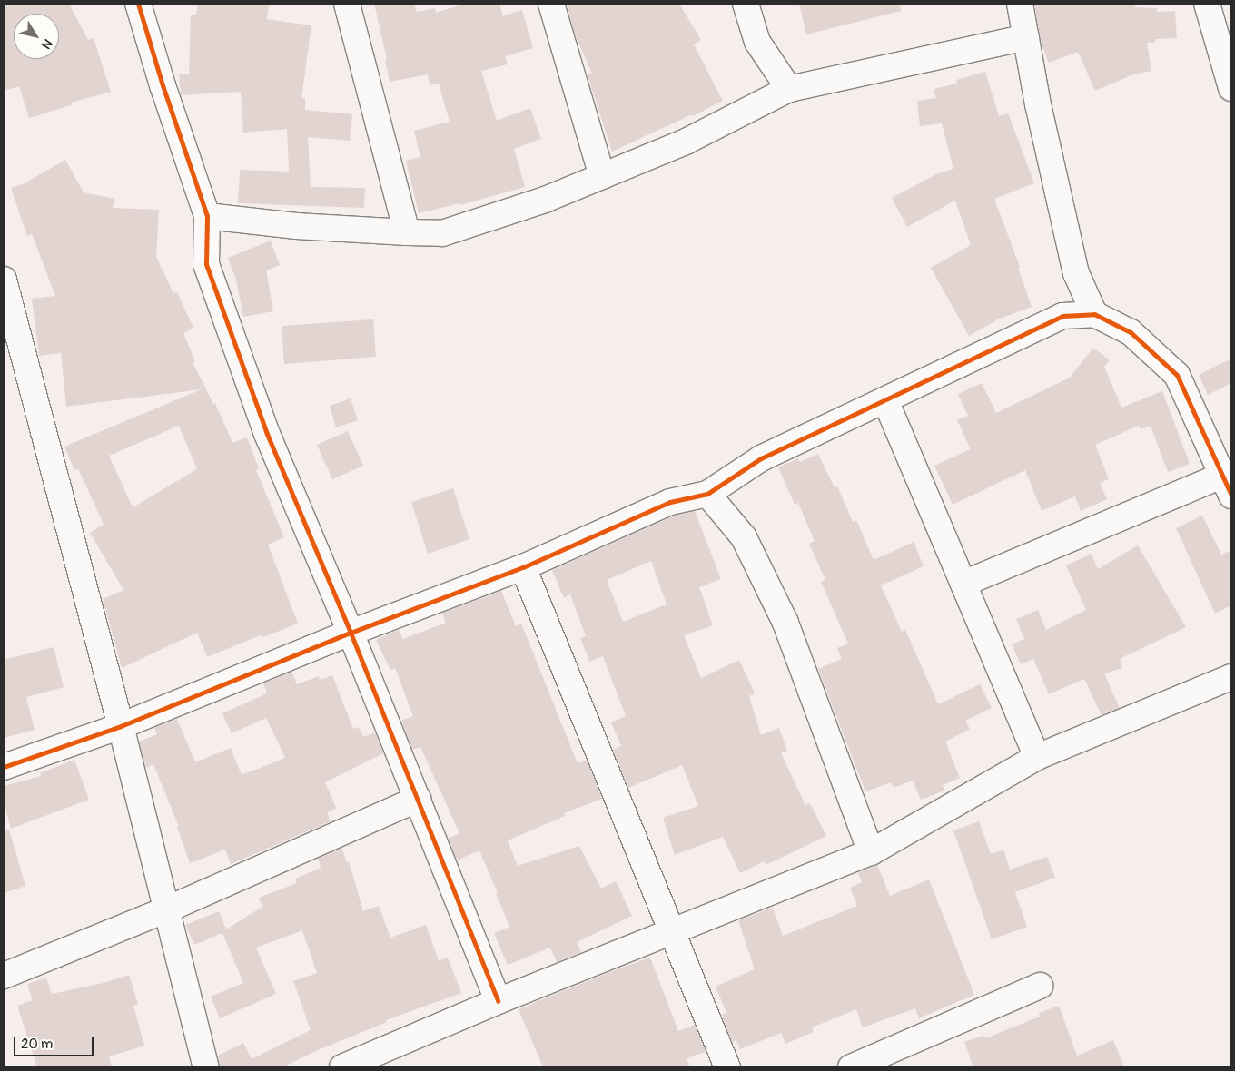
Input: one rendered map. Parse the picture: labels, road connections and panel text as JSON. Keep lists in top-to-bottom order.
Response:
{
  "scale_bar": "20 m",
  "north": "bottom right"
}
